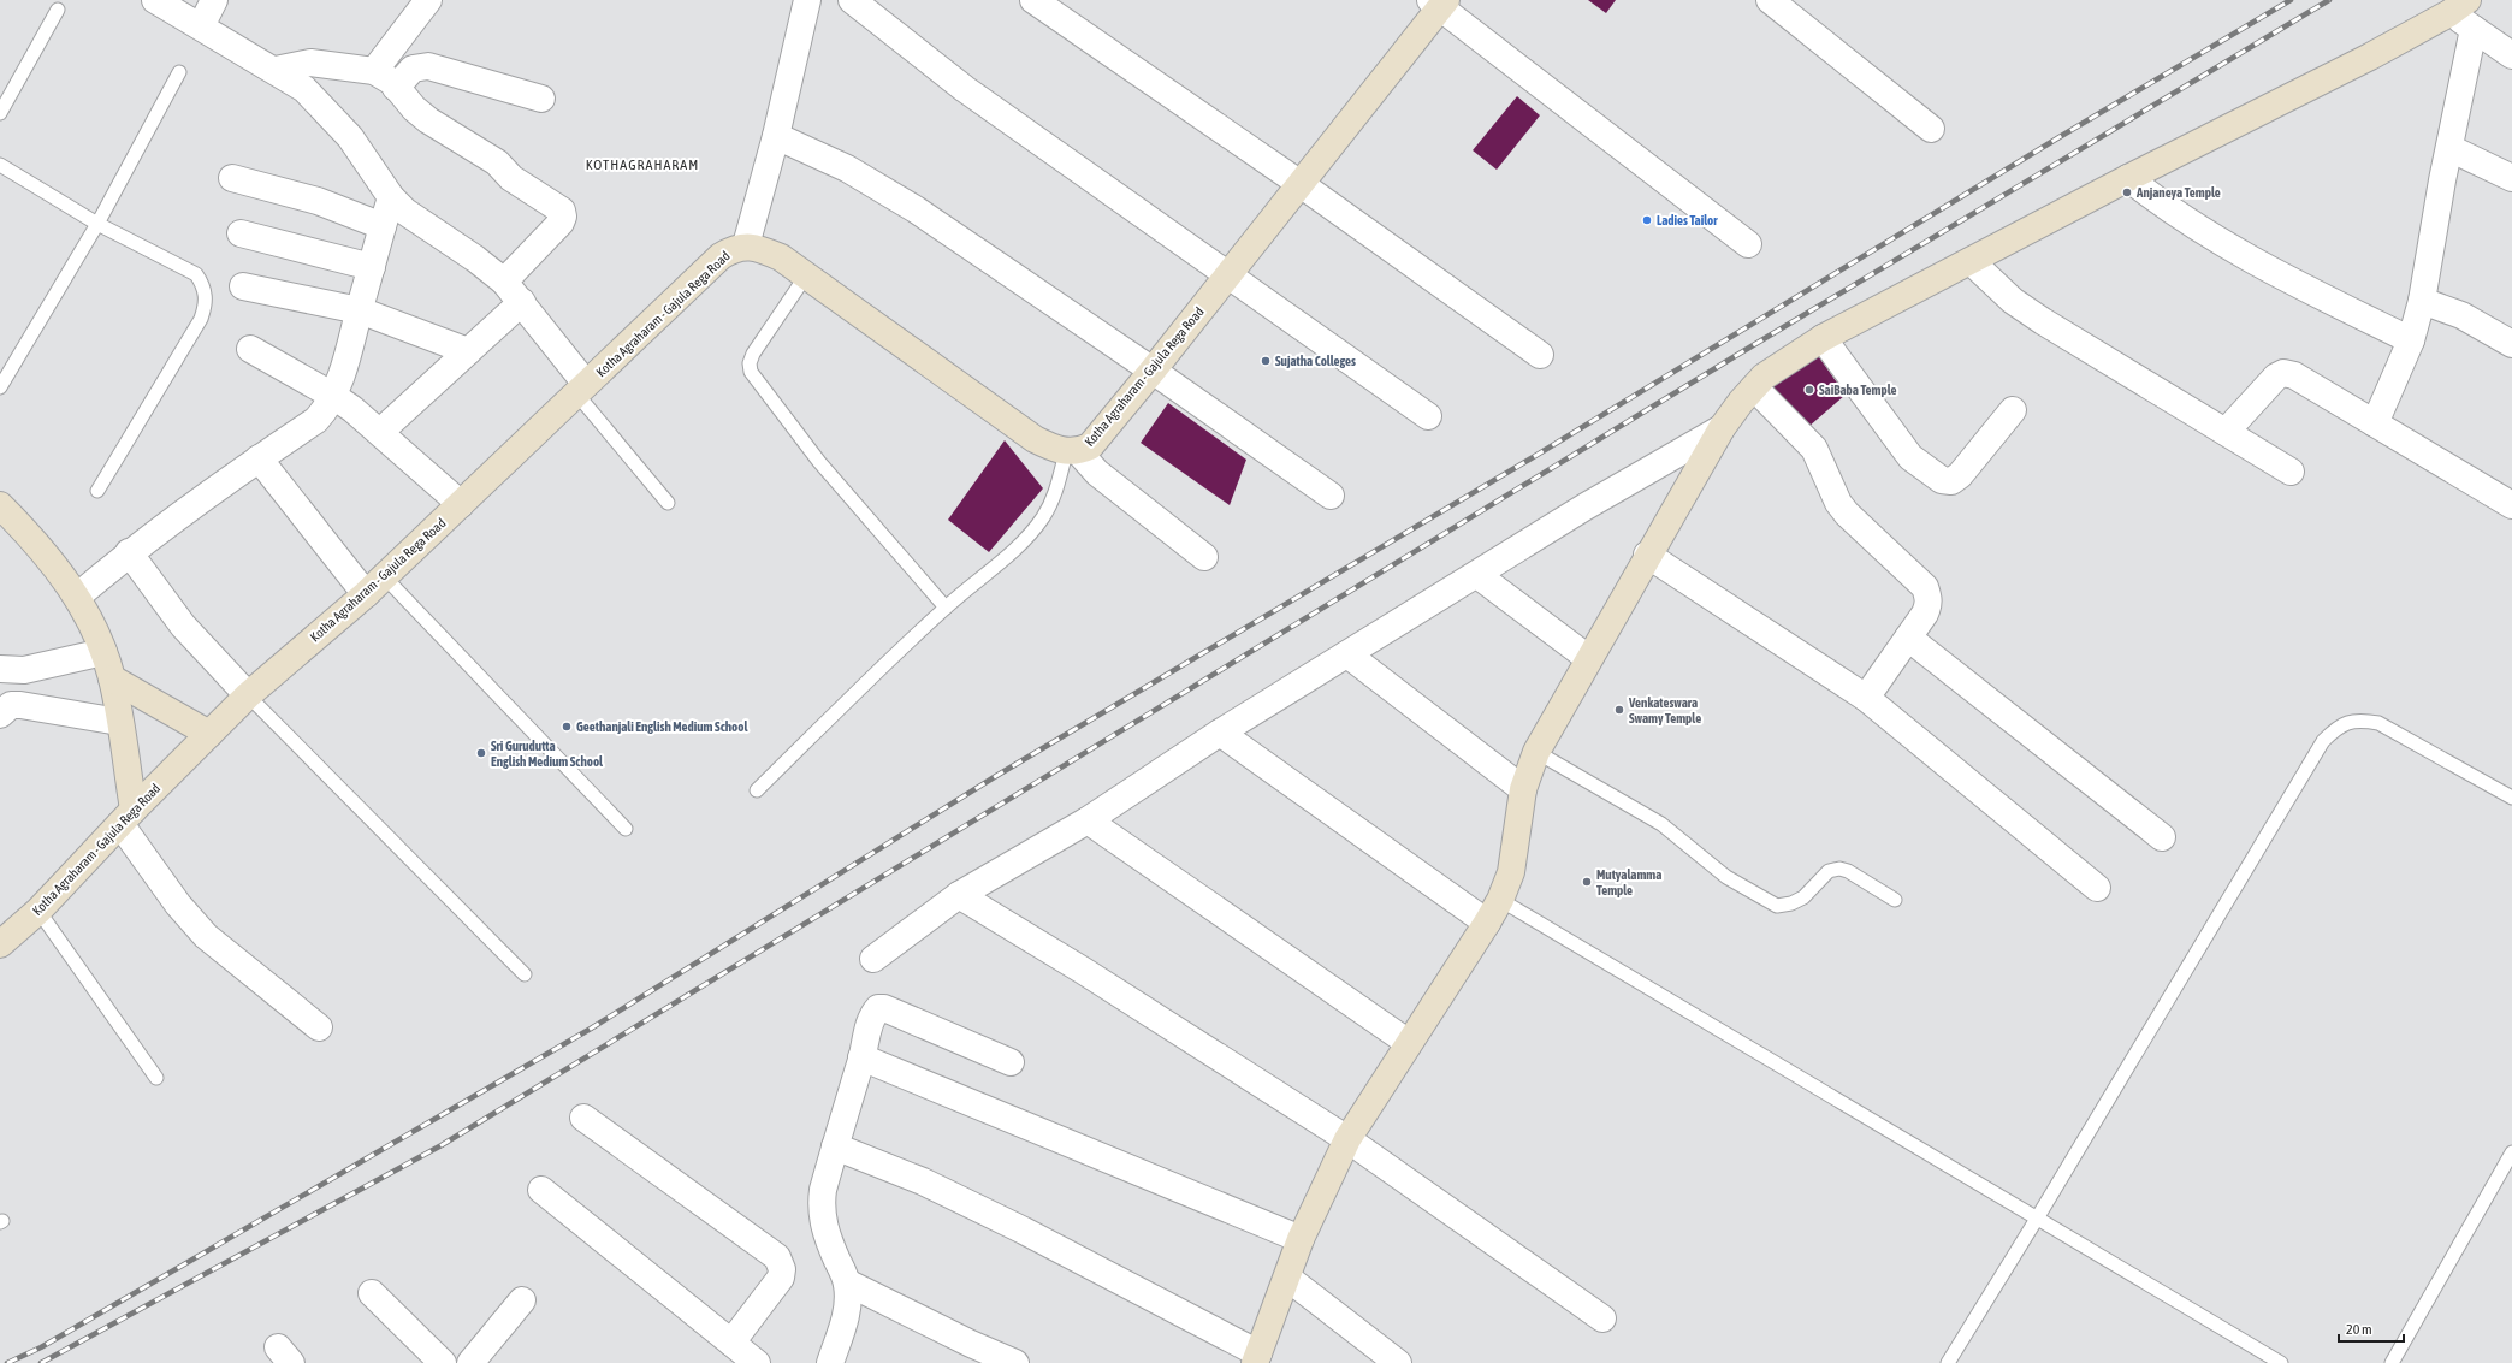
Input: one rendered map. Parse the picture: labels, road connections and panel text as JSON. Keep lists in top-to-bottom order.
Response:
{
  "streets": {
    "main road": ["Kotha Agraharam - Gajula Rega Road"]
  },
  "districts": ["KOTHAGRAHARAM"],
  "places": [
    "Anjaneya Temple",
    "Ladies Tailor",
    "Sujatha Colleges",
    "SaiBaba Temple",
    "Venkateswara Swamy Temple",
    "Geethanjali English Medium School",
    "Sri Gurudutta English Medium School",
    "Mutyalamma Temple"
  ],
  "scale_bar": "20 m"
}
